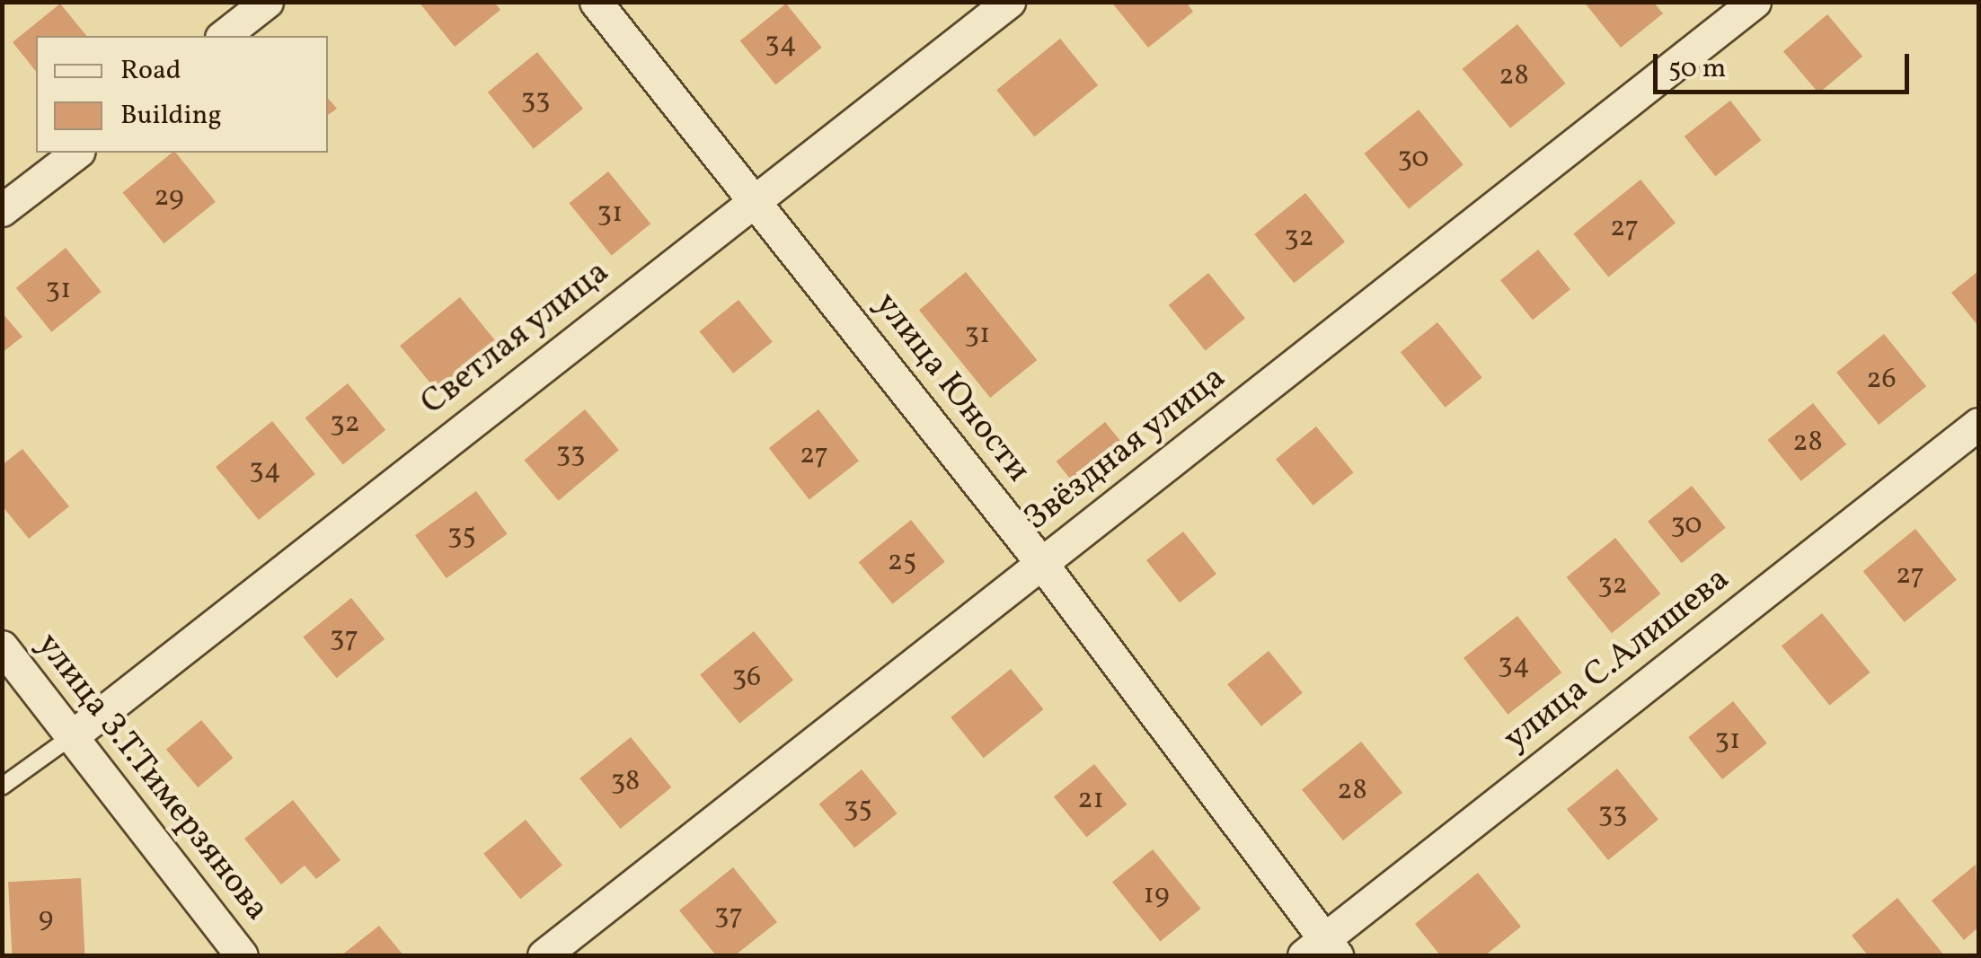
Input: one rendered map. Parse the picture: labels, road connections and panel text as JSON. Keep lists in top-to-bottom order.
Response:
{
  "streets": {
    "street": [
      "Светлая улица",
      "улица Юности",
      "Звёздная улица",
      "улица С.Алишева",
      "улица З.Т.Тимерзянова"
    ]
  },
  "crossings": [
    ["Светлая улица", "улица Юности"],
    ["Светлая улица", "улица З.Т.Тимерзянова"],
    ["улица Юности", "Звёздная улица"],
    ["улица Юности", "улица С.Алишева"]
  ],
  "house_numbers": [
    "34",
    "28",
    "33",
    "30",
    "29",
    "31",
    "27",
    "32",
    "31",
    "31",
    "26",
    "32",
    "28",
    "33",
    "27",
    "34",
    "30",
    "35",
    "25",
    "27",
    "32",
    "37",
    "34",
    "36",
    "31",
    "38",
    "28",
    "21",
    "35",
    "33",
    "19",
    "37",
    "9"
  ],
  "legend": ["Road", "Building"],
  "scale_bar": "50 m"
}
